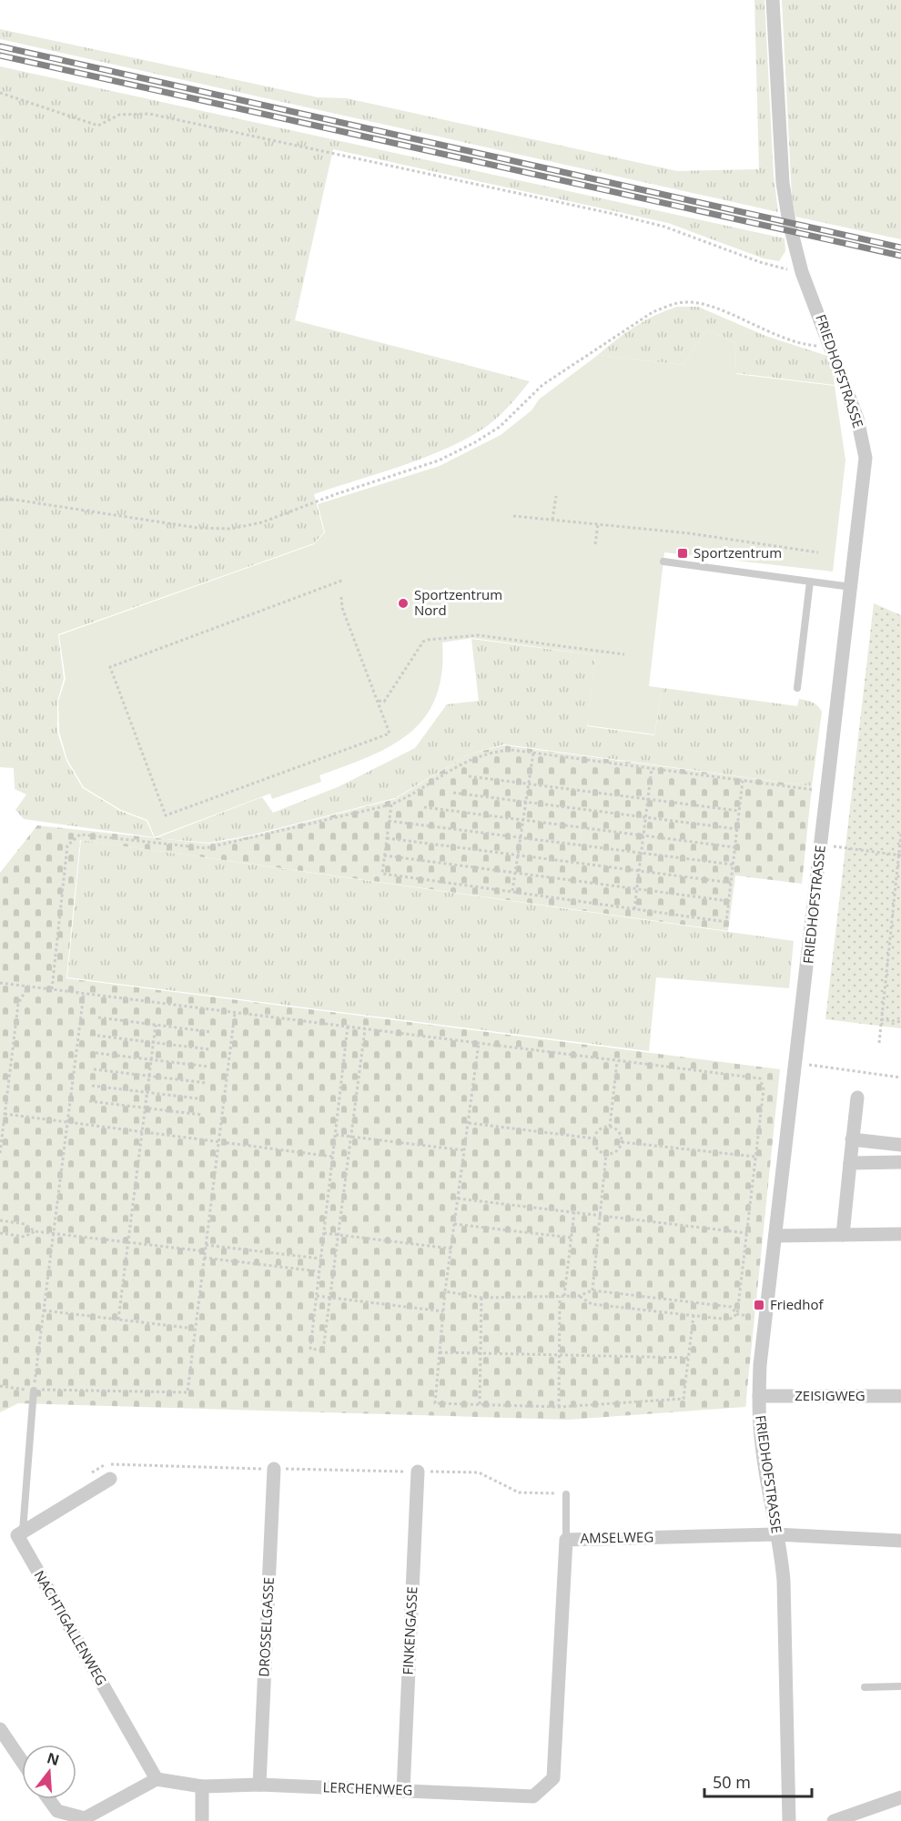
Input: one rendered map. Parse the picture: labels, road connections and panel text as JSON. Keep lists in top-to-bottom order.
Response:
{
  "streets": {
    "street": [
      "FRIEDHOFSTRASSE",
      "ZEISIGWEG",
      "AMSELWEG",
      "DROSSELGASSE",
      "NACHTIGALLENWEG",
      "FINKENGASSE",
      "LERCHENWEG"
    ]
  },
  "crossings": [
    ["FRIEDHOFSTRASSE", "ZEISIGWEG"],
    ["FRIEDHOFSTRASSE", "AMSELWEG"],
    ["AMSELWEG", "LERCHENWEG"],
    ["DROSSELGASSE", "LERCHENWEG"],
    ["FINKENGASSE", "LERCHENWEG"]
  ],
  "places": {
    "transit": ["Sportzentrum", "Friedhof"],
    "other": ["Sportzentrum Nord"]
  },
  "scale_bar": "50 m",
  "north": "top"
}
